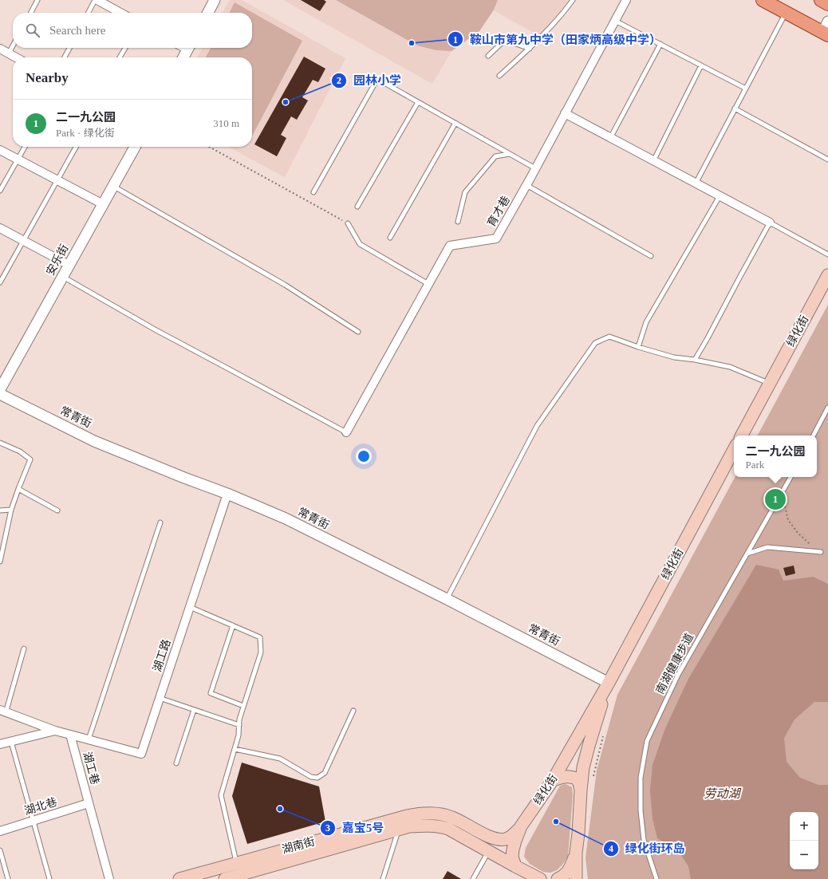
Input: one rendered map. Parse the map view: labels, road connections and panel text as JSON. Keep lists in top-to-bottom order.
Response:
{
  "streets": {
    "main road": ["绿化街", "湖南街"],
    "street": [
      "育才巷",
      "安乐街",
      "常青街",
      "湖工路",
      "湖工巷",
      "湖北巷"
    ],
    "lane": ["南湖健康步道"]
  },
  "crossings": [
    ["绿化街", "常青街"],
    ["绿化街", "湖南街"],
    ["常青街", "湖工路"],
    ["湖工路", "湖工巷"],
    ["湖工巷", "湖北巷"]
  ],
  "water": ["劳动湖"],
  "places": [
    "鞍山市第九中学（田家炳高级中学）",
    "园林小学",
    "嘉宝5号",
    "绿化街环岛"
  ],
  "page": {
    "search": "Search here",
    "heading": "Nearby",
    "list": [
      {
        "mark": "1",
        "name": "二一九公园",
        "note": "Park · 绿化街",
        "value": "310 m"
      }
    ],
    "popup": ["二一九公园", "Park"],
    "pins": "1",
    "map_buttons": ["+", "−"]
  }
}
